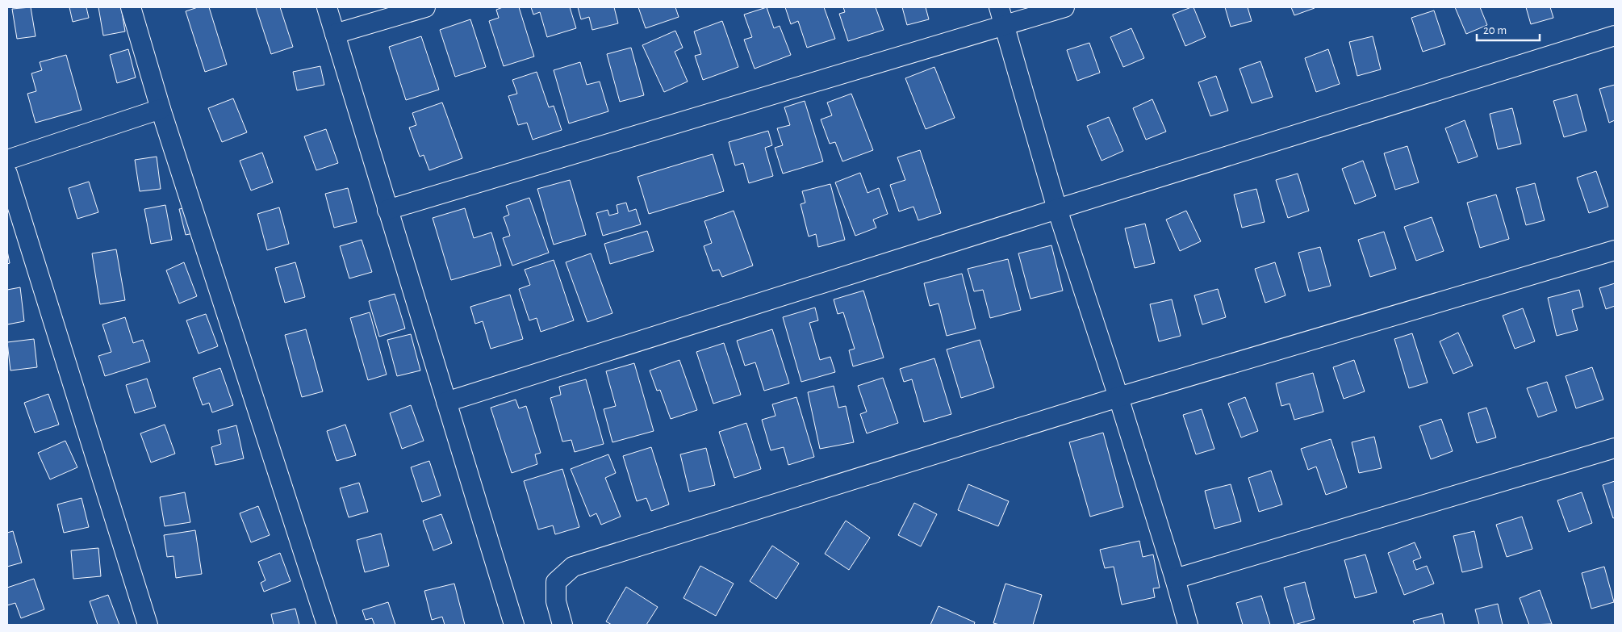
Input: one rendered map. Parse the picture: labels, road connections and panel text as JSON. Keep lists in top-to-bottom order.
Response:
{
  "scale_bar": "20 m"
}
